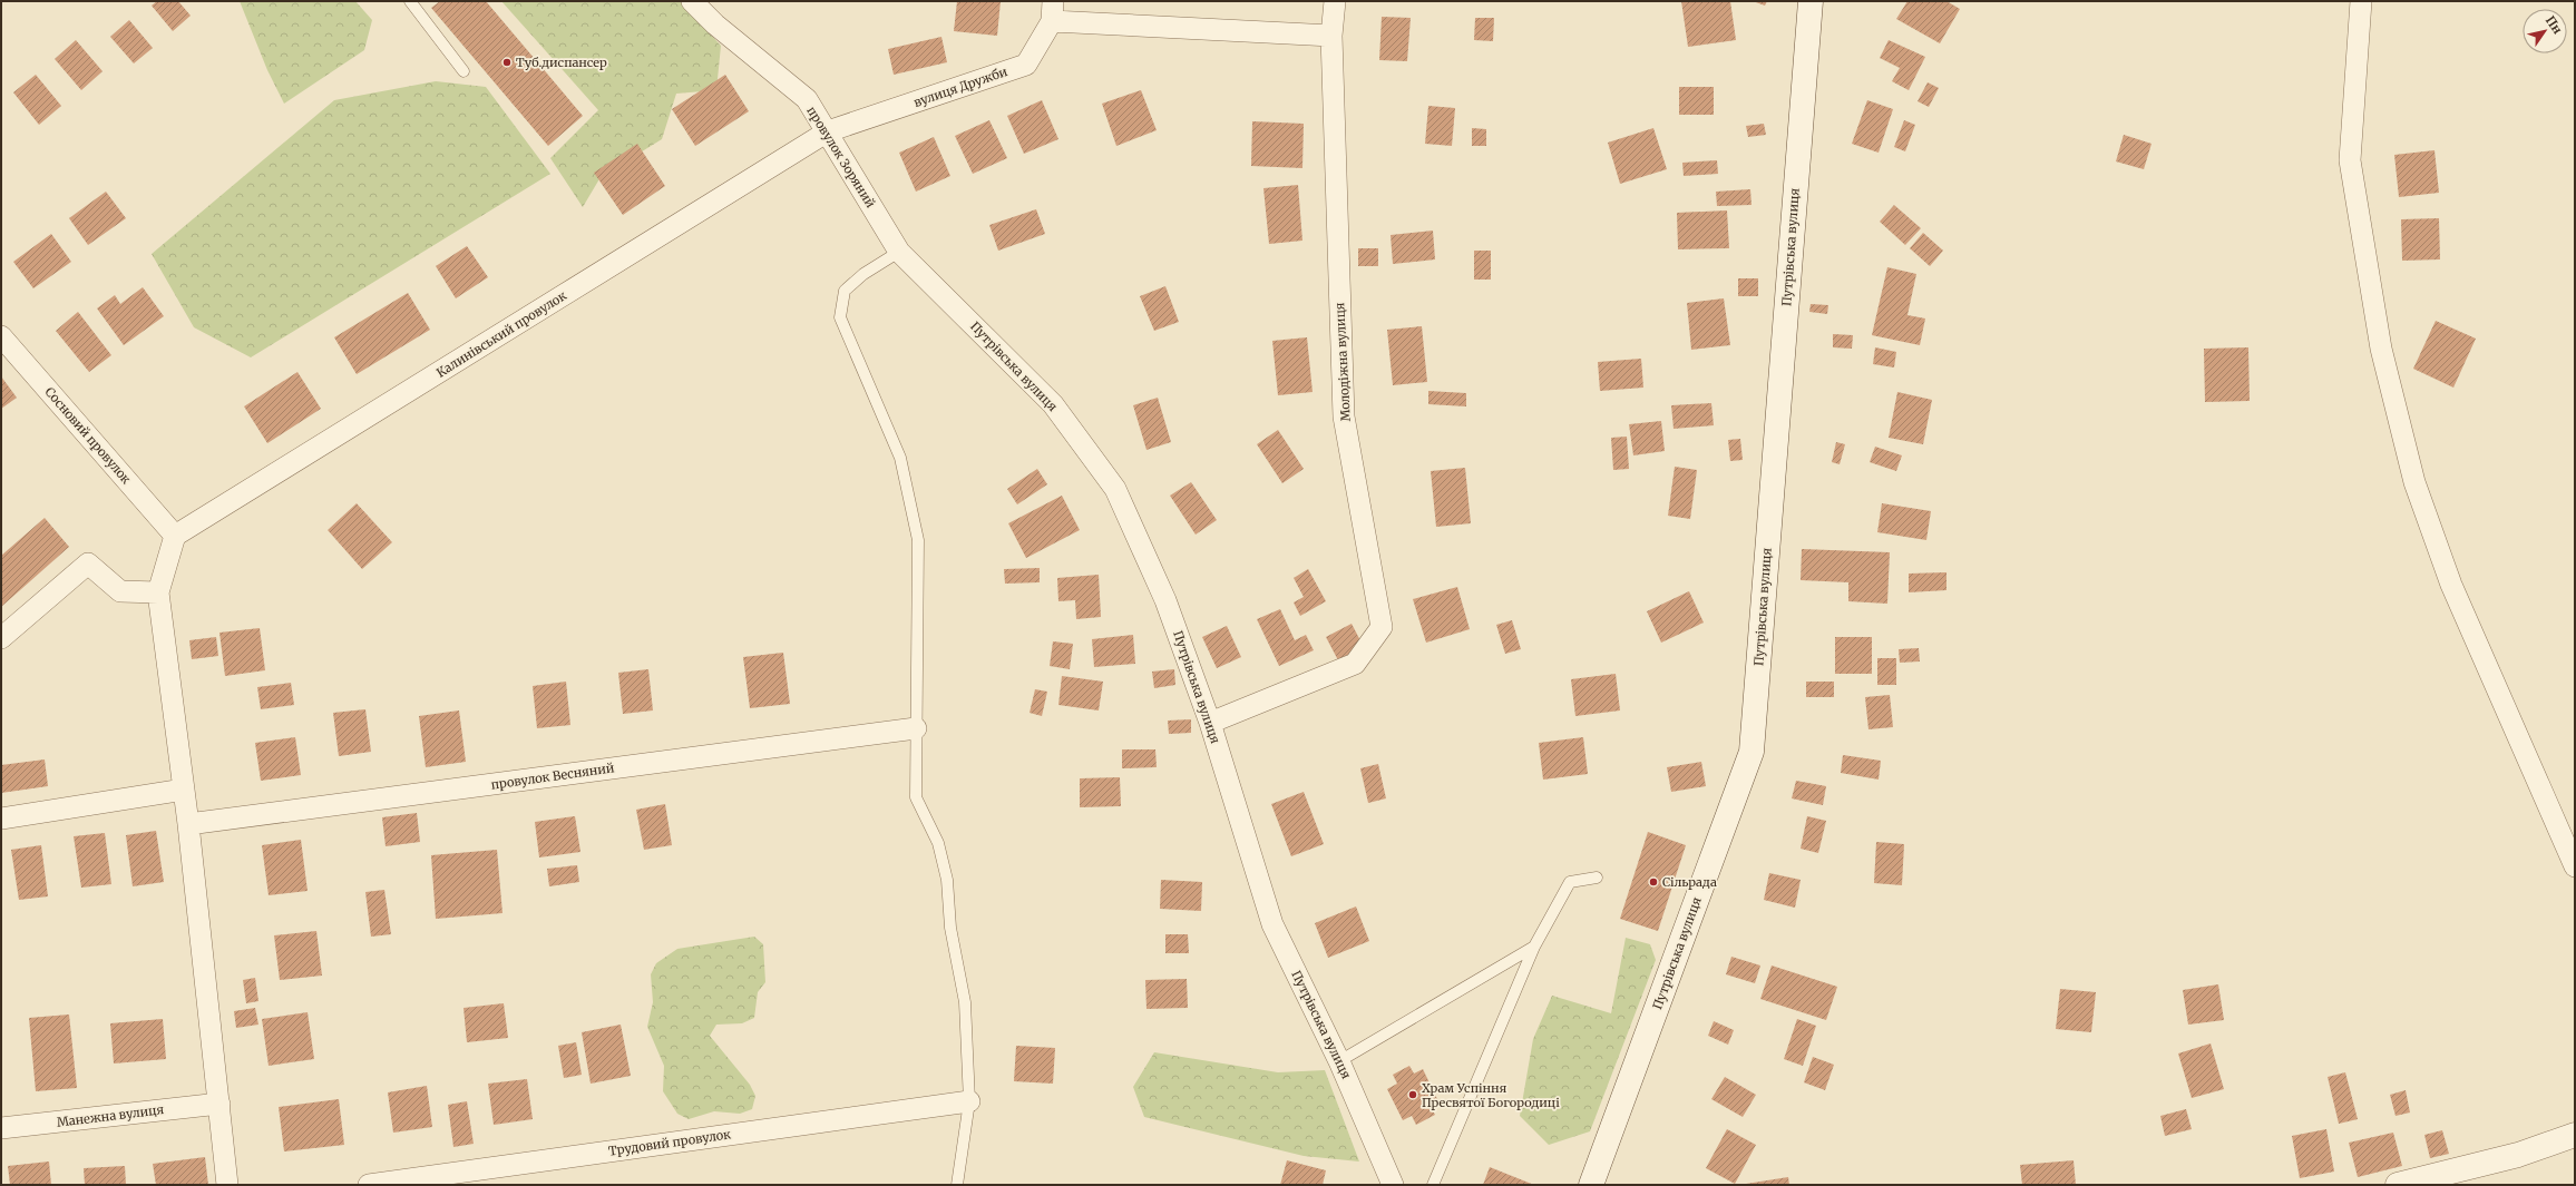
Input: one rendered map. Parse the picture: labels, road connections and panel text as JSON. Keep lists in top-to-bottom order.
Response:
{
  "streets": {
    "main road": ["Путрівська вулиця"],
    "street": [
      "вулиця Дружби",
      "провулок Зоряний",
      "Калинівський провулок",
      "Молодіжна вулиця",
      "Сосновий провулок",
      "провулок Весняний",
      "Манежна вулиця",
      "Трудовий провулок"
    ]
  },
  "crossings": [
    ["вулиця Дружби", "провулок Зоряний"],
    ["вулиця Дружби", "Калинівський провулок"],
    ["провулок Зоряний", "Путрівська вулиця"],
    ["провулок Зоряний", "Калинівський провулок"],
    ["Путрівська вулиця", "Молодіжна вулиця"],
    ["Калинівський провулок", "Сосновий провулок"]
  ],
  "places": ["Туб.диспансер", "Сільрада", "Храм Успіння Пресвятої Богородиці"],
  "north": "top right"
}
